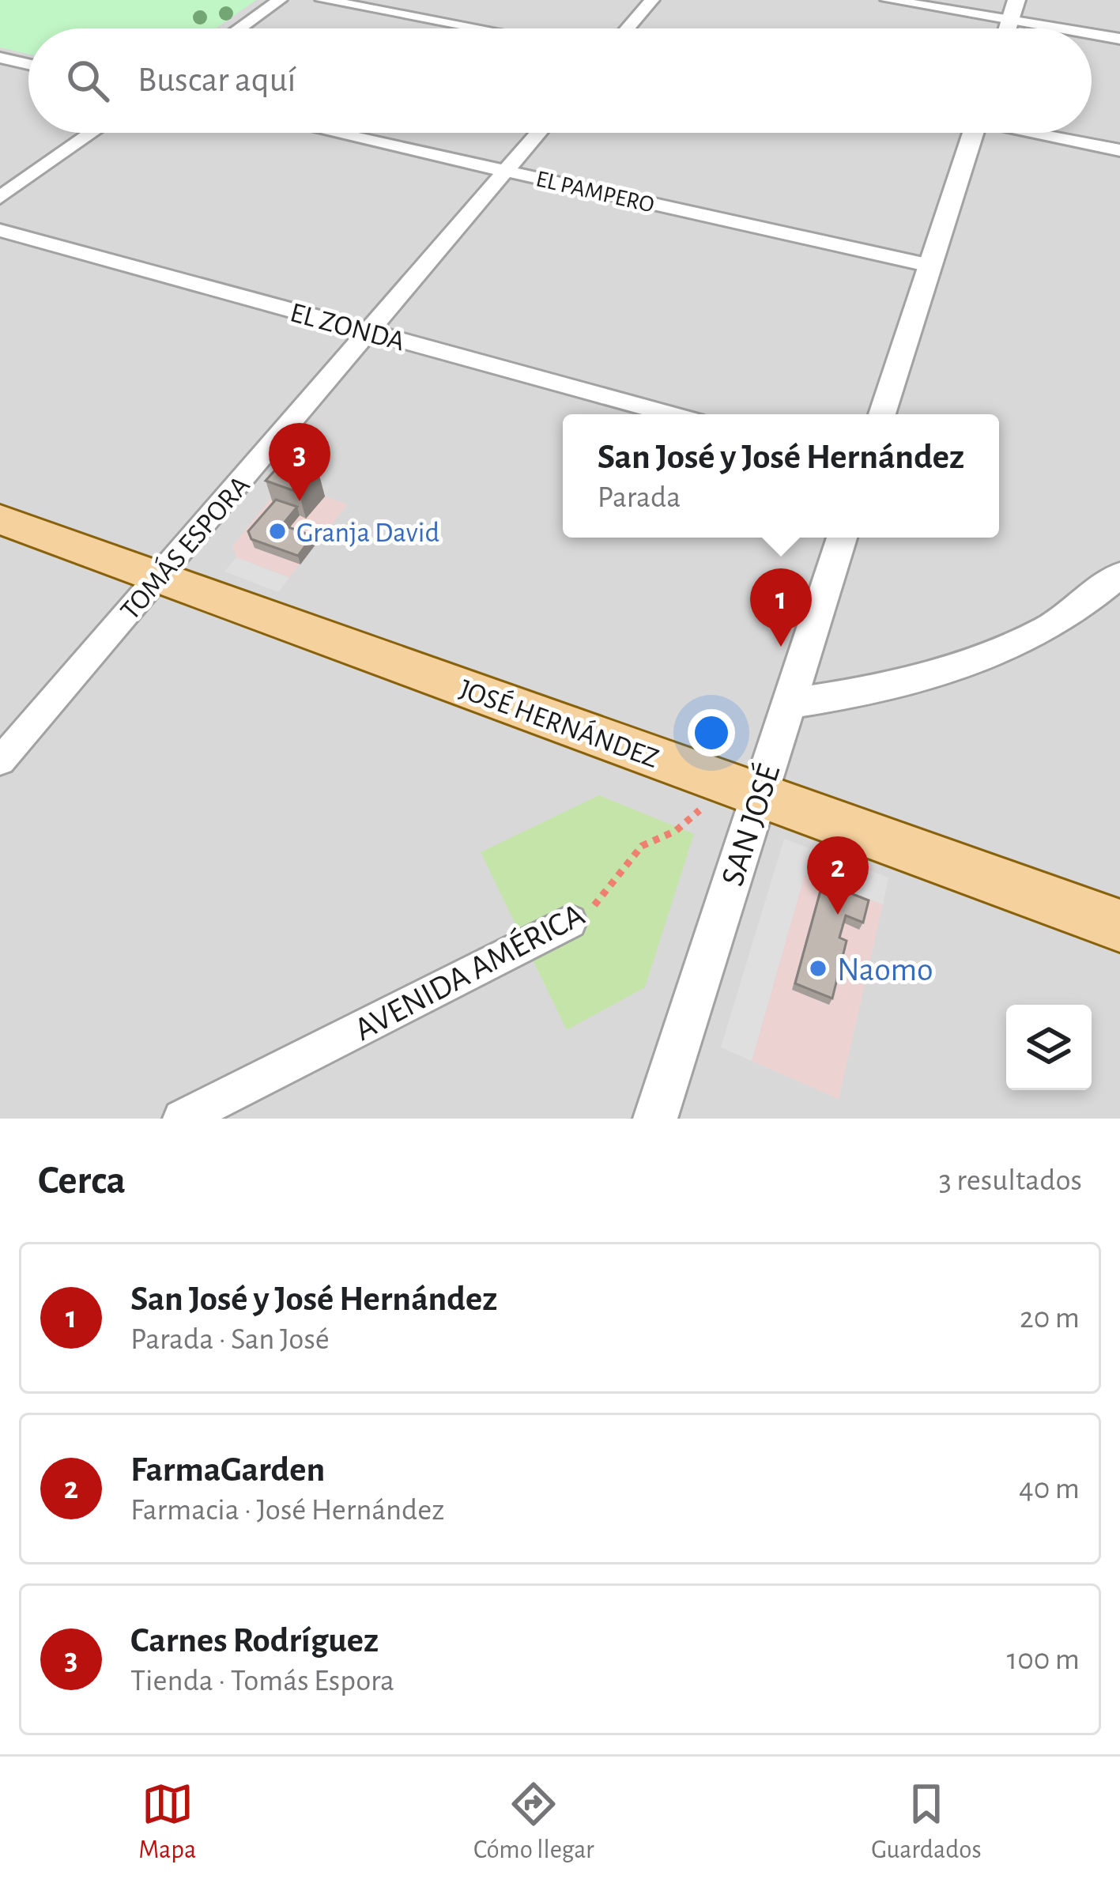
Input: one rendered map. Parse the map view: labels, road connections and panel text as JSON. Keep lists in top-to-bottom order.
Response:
{
  "streets": {
    "main road": ["JOSÉ HERNÁNDEZ"],
    "street": [
      "EL PAMPERO",
      "EL ZONDA",
      "TOMÁS ESPORA",
      "SAN JOSÉ",
      "AVENIDA AMÉRICA"
    ]
  },
  "crossings": [
    ["EL PAMPERO", "TOMÁS ESPORA"],
    ["EL ZONDA", "TOMÁS ESPORA"],
    ["TOMÁS ESPORA", "JOSÉ HERNÁNDEZ"],
    ["JOSÉ HERNÁNDEZ", "SAN JOSÉ"],
    ["JOSÉ HERNÁNDEZ", "AVENIDA AMÉRICA"],
    ["SAN JOSÉ", "AVENIDA AMÉRICA"]
  ],
  "places": ["Granja David", "Naomo"],
  "page": {
    "search": "Buscar aquí",
    "popup": ["San José y José Hernández", "Parada"],
    "pins": ["3", "1", "2"],
    "heading": ["Cerca", "3 resultados"],
    "list": [
      {
        "mark": "1",
        "name": "San José y José Hernández",
        "note": "Parada · San José",
        "value": "20 m"
      },
      {
        "mark": "2",
        "name": "FarmaGarden",
        "note": "Farmacia · José Hernández",
        "value": "40 m"
      },
      {
        "mark": "3",
        "name": "Carnes Rodríguez",
        "note": "Tienda · Tomás Espora",
        "value": "100 m"
      }
    ],
    "nav": ["Mapa", "Cómo llegar", "Guardados"]
  }
}
